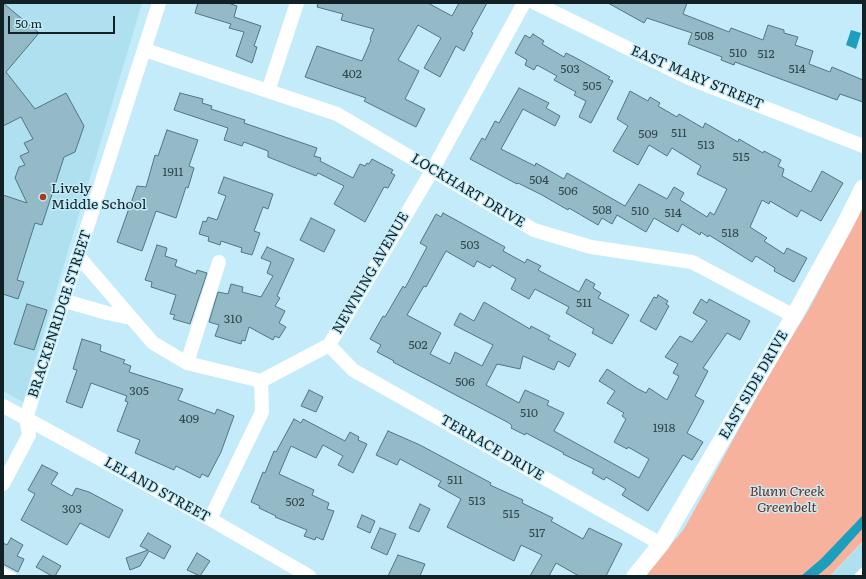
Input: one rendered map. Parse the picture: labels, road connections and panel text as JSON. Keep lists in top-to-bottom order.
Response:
{
  "streets": {
    "street": [
      "EAST MARY STREET",
      "LOCKHART DRIVE",
      "NEWNING AVENUE",
      "BRACKENRIDGE STREET",
      "EAST SIDE DRIVE",
      "TERRACE DRIVE",
      "LELAND STREET"
    ]
  },
  "crossings": [
    ["LOCKHART DRIVE", "NEWNING AVENUE"],
    ["LOCKHART DRIVE", "BRACKENRIDGE STREET"],
    ["LOCKHART DRIVE", "EAST SIDE DRIVE"],
    ["NEWNING AVENUE", "TERRACE DRIVE"],
    ["BRACKENRIDGE STREET", "LELAND STREET"],
    ["EAST SIDE DRIVE", "TERRACE DRIVE"]
  ],
  "parks": ["Blunn Creek Greenbelt"],
  "places": ["Lively Middle School"],
  "house_numbers": [
    "508",
    "510",
    "512",
    "503",
    "514",
    "402",
    "505",
    "511",
    "509",
    "513",
    "515",
    "1911",
    "504",
    "506",
    "508",
    "510",
    "514",
    "518",
    "503",
    "511",
    "310",
    "502",
    "506",
    "305",
    "510",
    "409",
    "1918",
    "511",
    "513",
    "502",
    "303",
    "515",
    "517"
  ],
  "scale_bar": "50 m"
}
